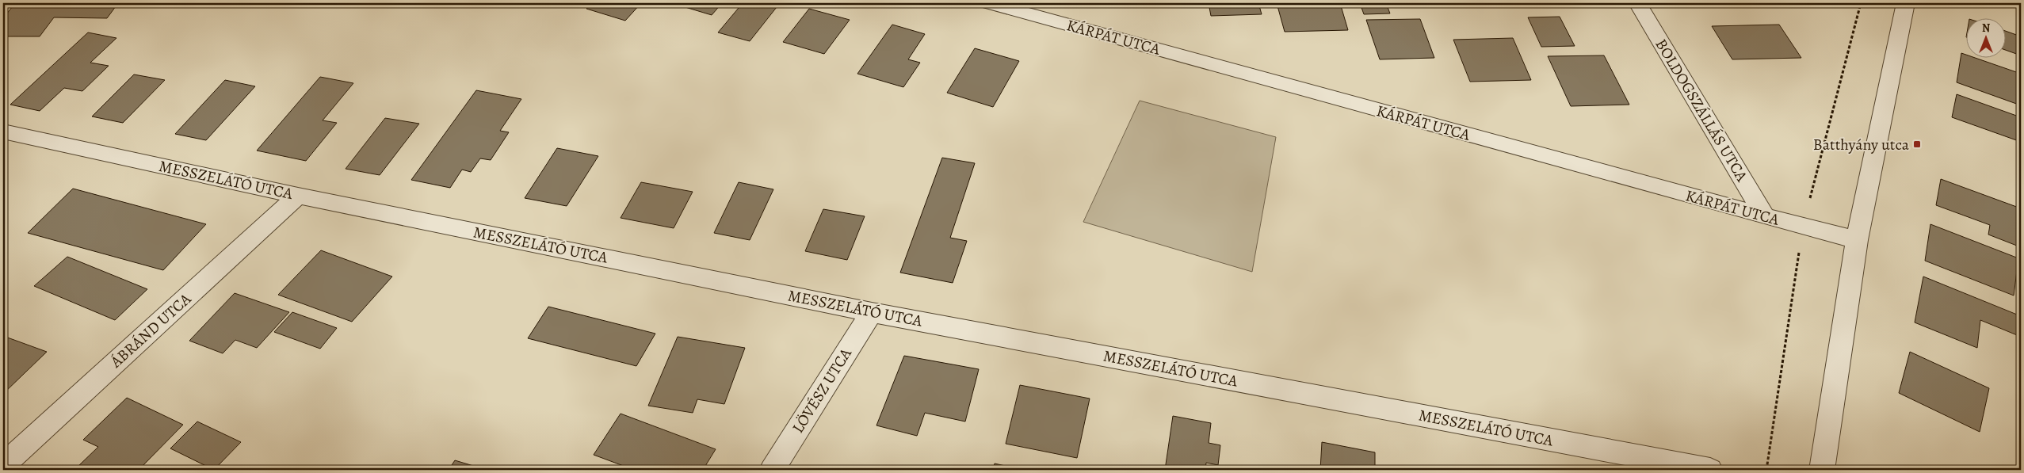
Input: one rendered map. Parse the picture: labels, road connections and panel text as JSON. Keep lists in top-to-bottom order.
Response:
{
  "streets": {
    "street": [
      "KÁRPÁT UTCA",
      "BOLDOGSZÁLLÁS UTCA",
      "MESSZELÁTÓ UTCA",
      "ÁBRÁND UTCA",
      "LÖVÉSZ UTCA"
    ]
  },
  "crossings": [
    ["KÁRPÁT UTCA", "BOLDOGSZÁLLÁS UTCA"],
    ["MESSZELÁTÓ UTCA", "ÁBRÁND UTCA"],
    ["MESSZELÁTÓ UTCA", "LÖVÉSZ UTCA"]
  ],
  "places": {
    "transit": ["Batthyány utca"]
  },
  "north": "top"
}
